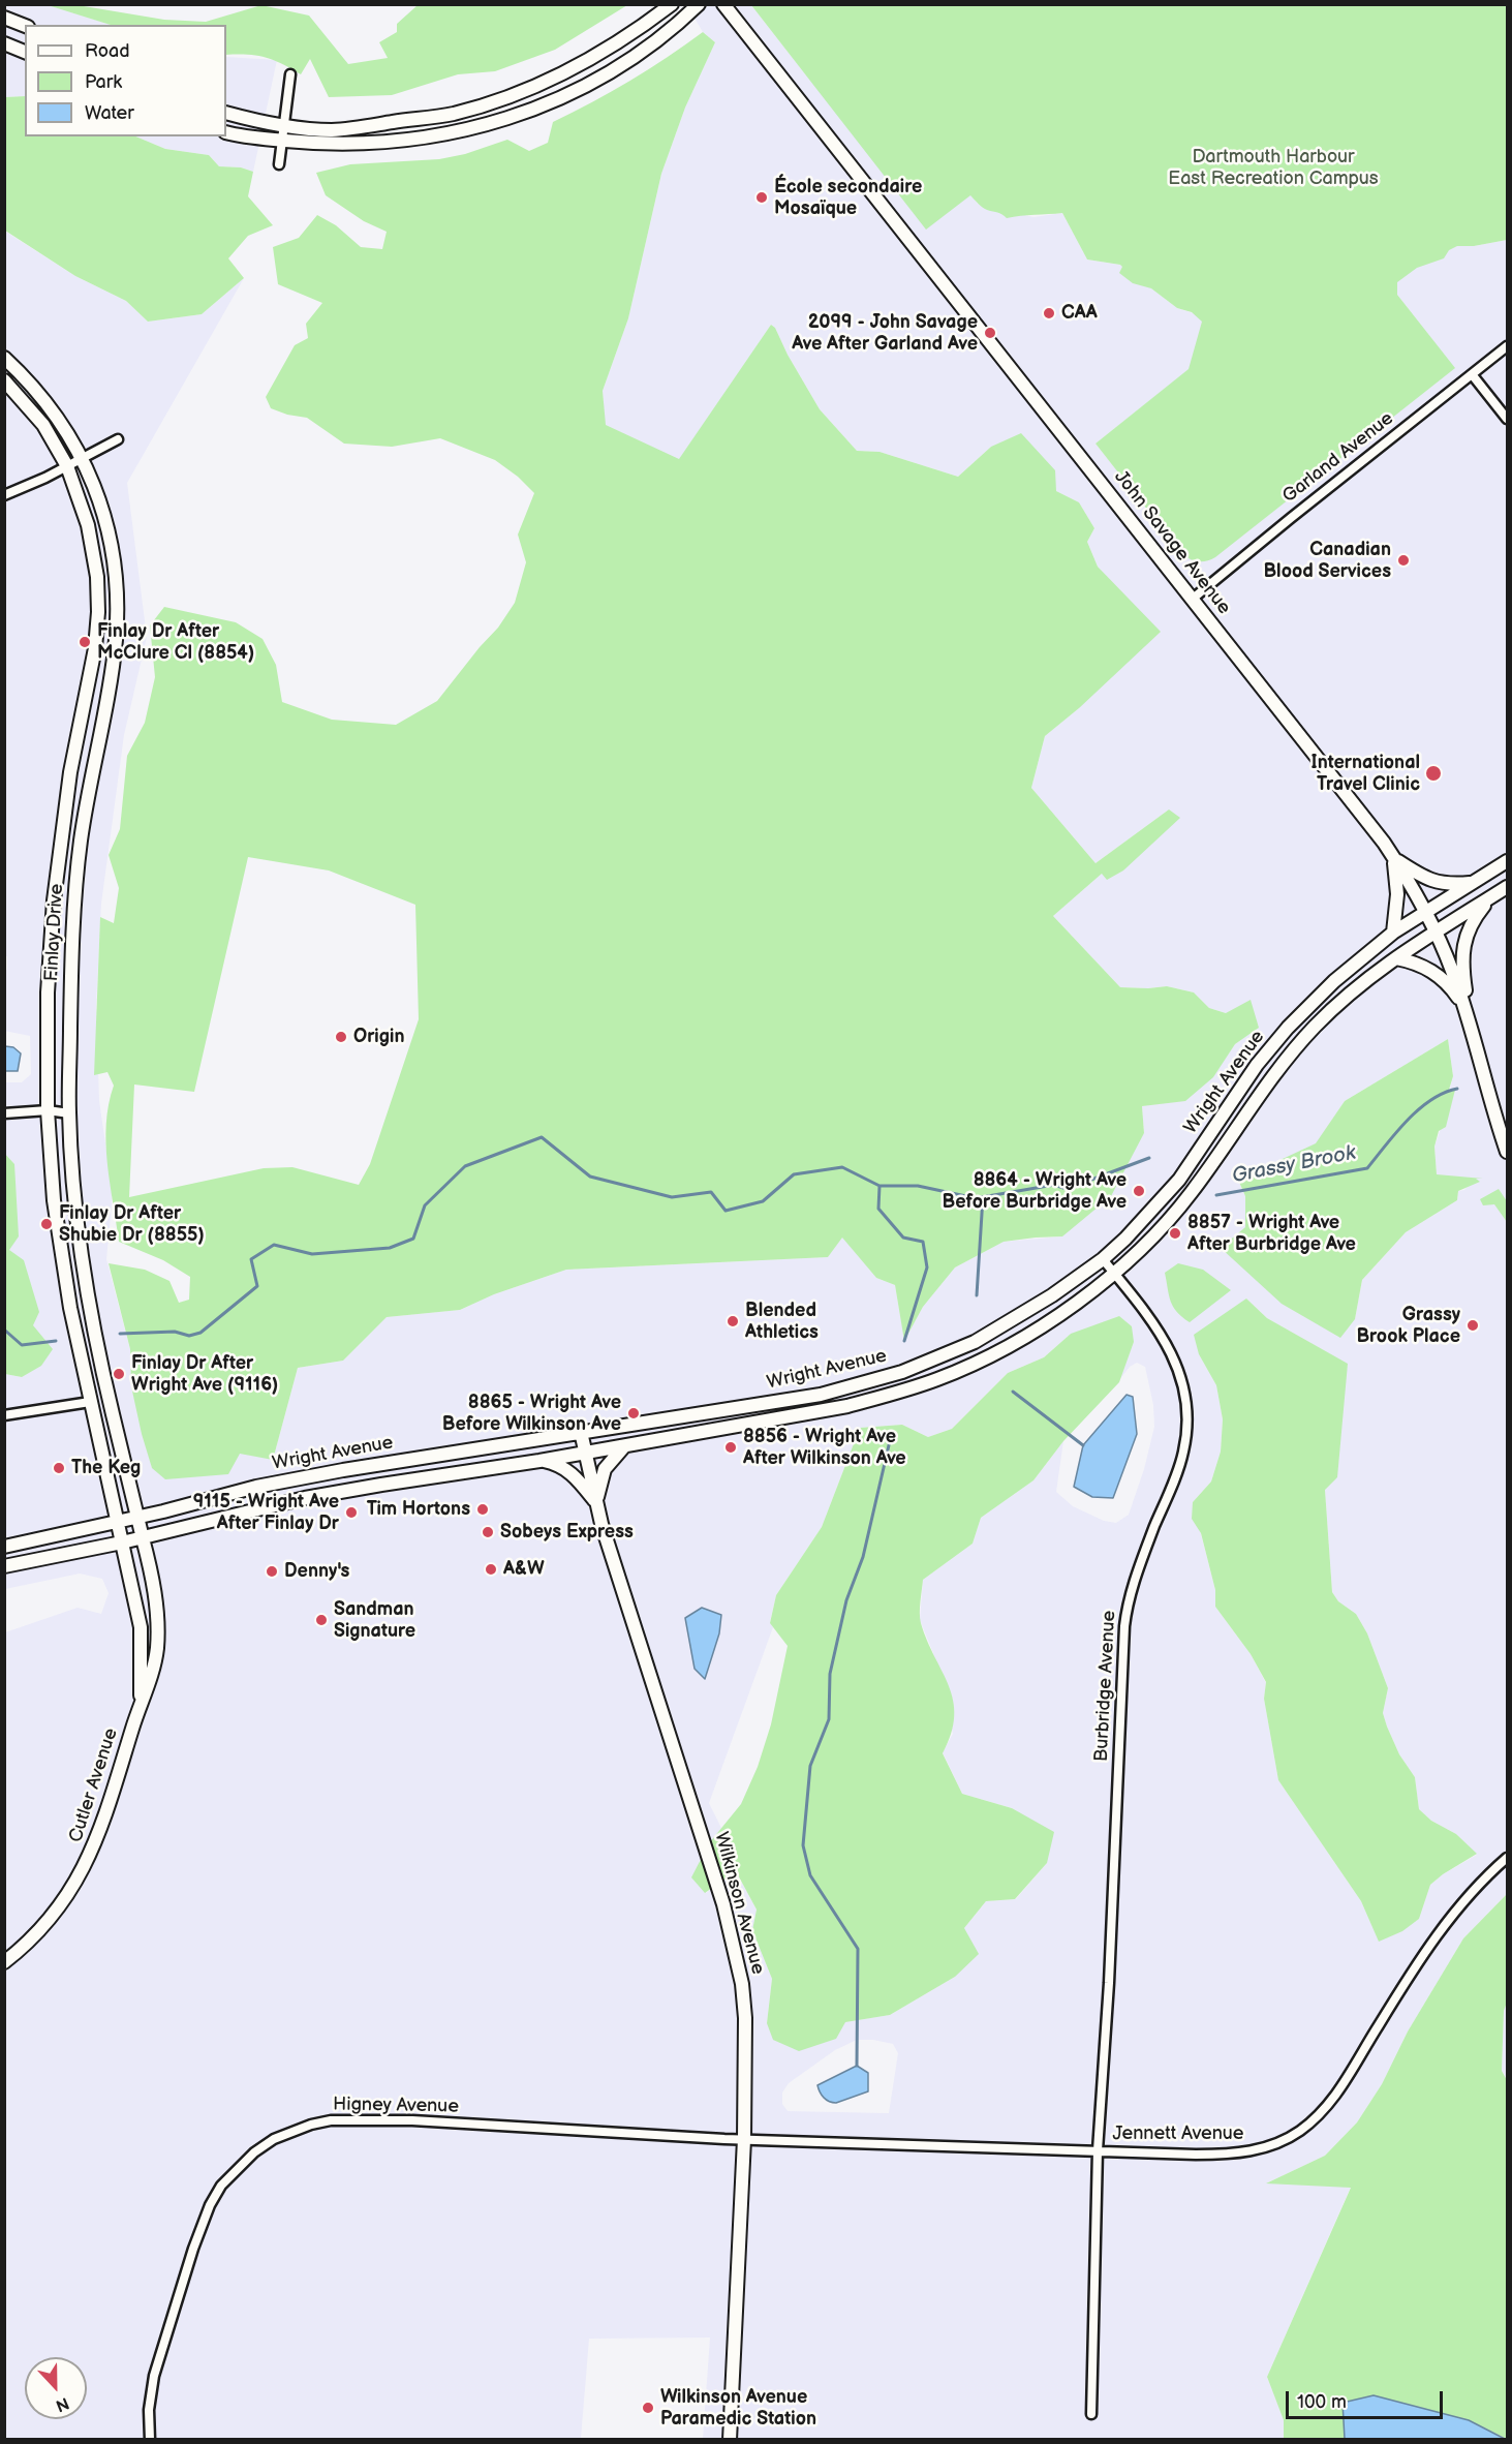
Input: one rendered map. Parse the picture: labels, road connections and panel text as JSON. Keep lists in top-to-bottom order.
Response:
{
  "streets": {
    "main road": [
      "John Savage Avenue",
      "Finlay Drive",
      "Wright Avenue",
      "Cutler Avenue",
      "Wilkinson Avenue"
    ],
    "street": [
      "Garland Avenue",
      "Burbridge Avenue",
      "Higney Avenue",
      "Jennett Avenue"
    ]
  },
  "crossings": [
    ["Garland Avenue", "John Savage Avenue"],
    ["John Savage Avenue", "Wright Avenue"],
    ["Finlay Drive", "Wright Avenue"],
    ["Finlay Drive", "Cutler Avenue"],
    ["Wright Avenue", "Burbridge Avenue"],
    ["Wright Avenue", "Cutler Avenue"],
    ["Wright Avenue", "Wilkinson Avenue"],
    ["Burbridge Avenue", "Jennett Avenue"],
    ["Wilkinson Avenue", "Higney Avenue"],
    ["Wilkinson Avenue", "Jennett Avenue"],
    ["Higney Avenue", "Jennett Avenue"]
  ],
  "water": ["Grassy Brook"],
  "parks": ["Dartmouth Harbour East Recreation Campus"],
  "places": [
    "École secondaire Mosaïque",
    "CAA",
    "2099 - John Savage Ave After Garland Ave",
    "Canadian Blood Services",
    "Finlay Dr After McClure Cl (8854)",
    "International Travel Clinic",
    "Origin",
    "8864 - Wright Ave Before Burbridge Ave",
    "Finlay Dr After Shubie Dr (8855)",
    "8857 - Wright Ave After Burbridge Ave",
    "Blended Athletics",
    "Grassy Brook Place",
    "Finlay Dr After Wright Ave (9116)",
    "8865 - Wright Ave Before Wilkinson Ave",
    "8856 - Wright Ave After Wilkinson Ave",
    "The Keg",
    "Tim Hortons",
    "9115 - Wright Ave After Finlay Dr",
    "Sobeys Express",
    "A&W",
    "Denny's",
    "Sandman Signature",
    "Wilkinson Avenue Paramedic Station"
  ],
  "legend": ["Road", "Park", "Water"],
  "scale_bar": "100 m",
  "north": "bottom"
}
